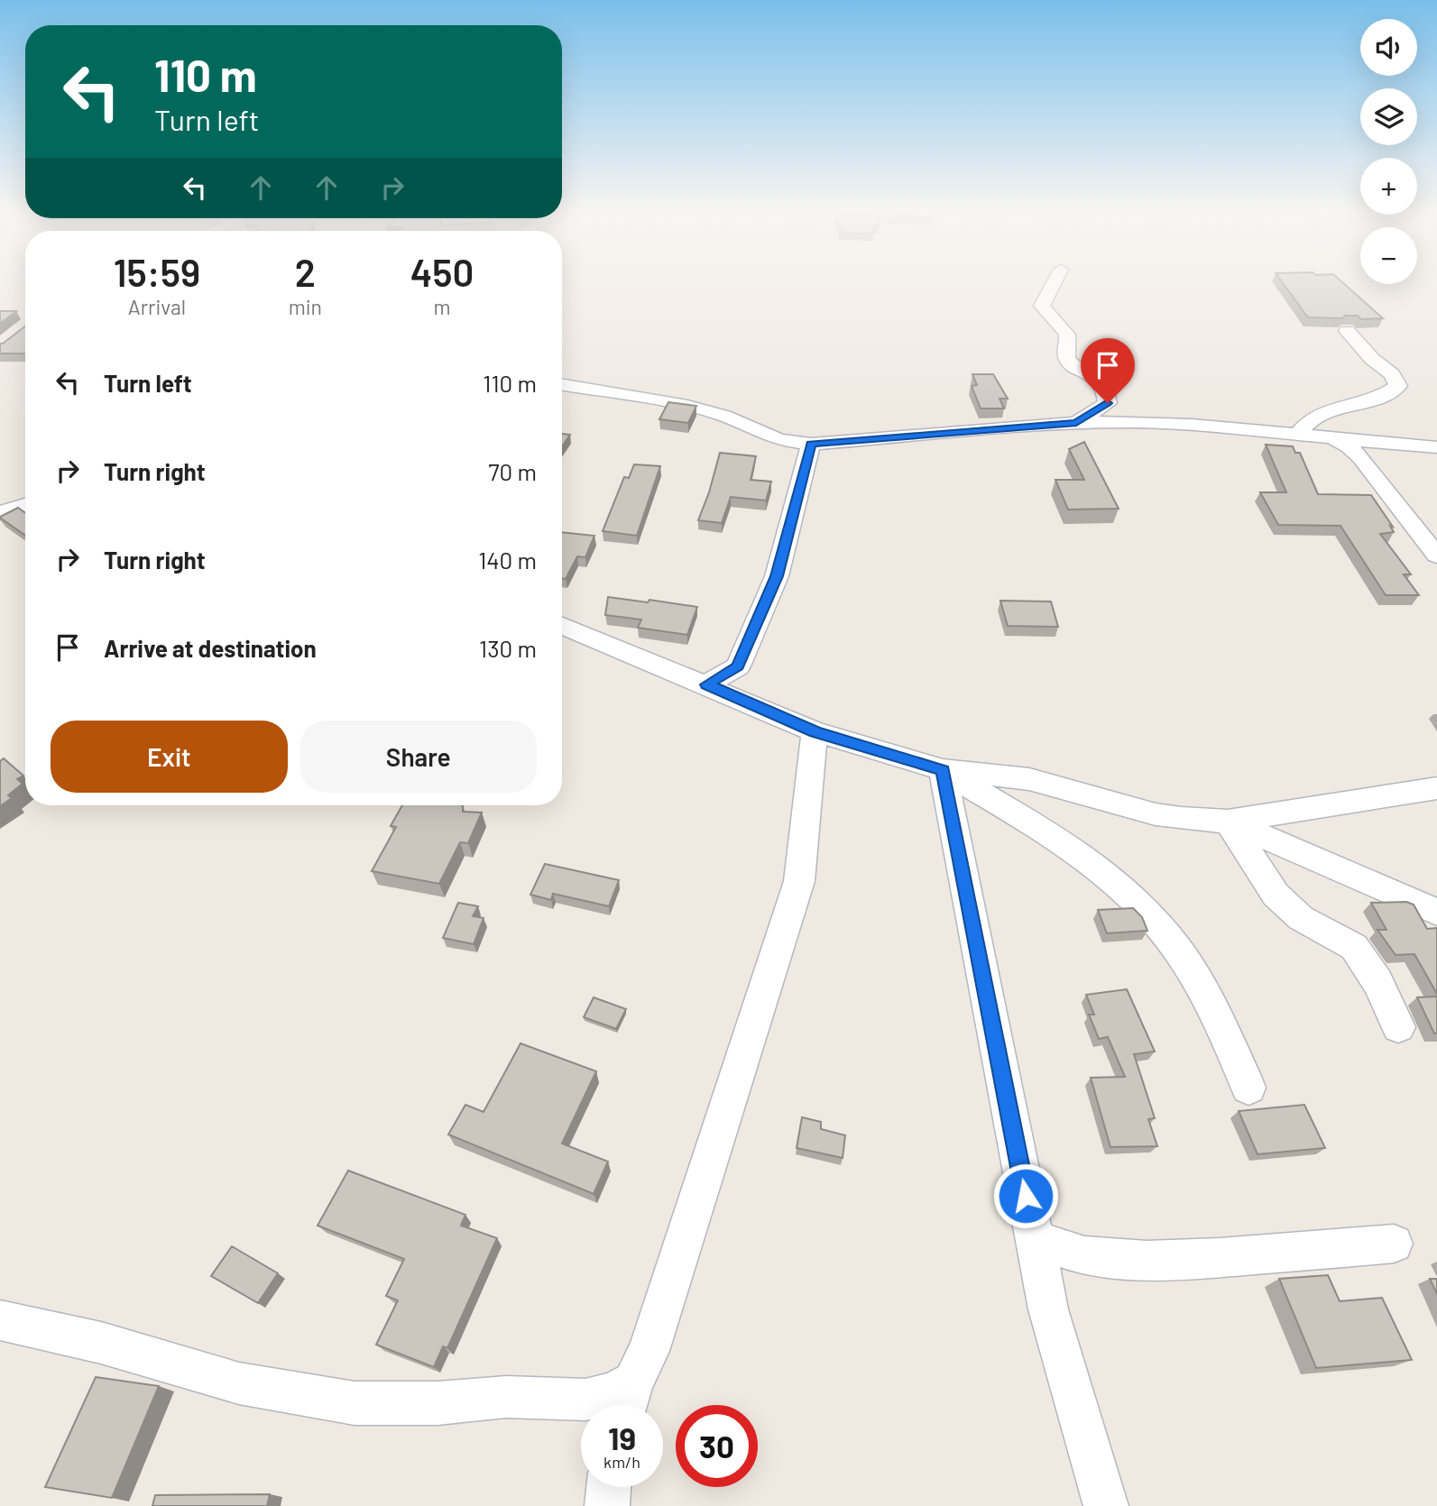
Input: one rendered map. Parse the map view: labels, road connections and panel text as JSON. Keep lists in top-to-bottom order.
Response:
{
  "page": {
    "map_buttons": ["+", "−"],
    "turn": ["110 m", "Turn left"],
    "eta": [
      "15:59",
      "Arrival",
      "2",
      "min",
      "450",
      "m"
    ],
    "list": [
      {
        "name": "Turn left",
        "value": "110 m"
      },
      {
        "name": "Turn right",
        "value": "70 m"
      },
      {
        "name": "Turn right",
        "value": "140 m"
      },
      {
        "name": "Arrive at destination",
        "value": "130 m"
      }
    ],
    "buttons": ["Exit", "Share"],
    "speed": "19 km/h",
    "limit": "30"
  }
}
